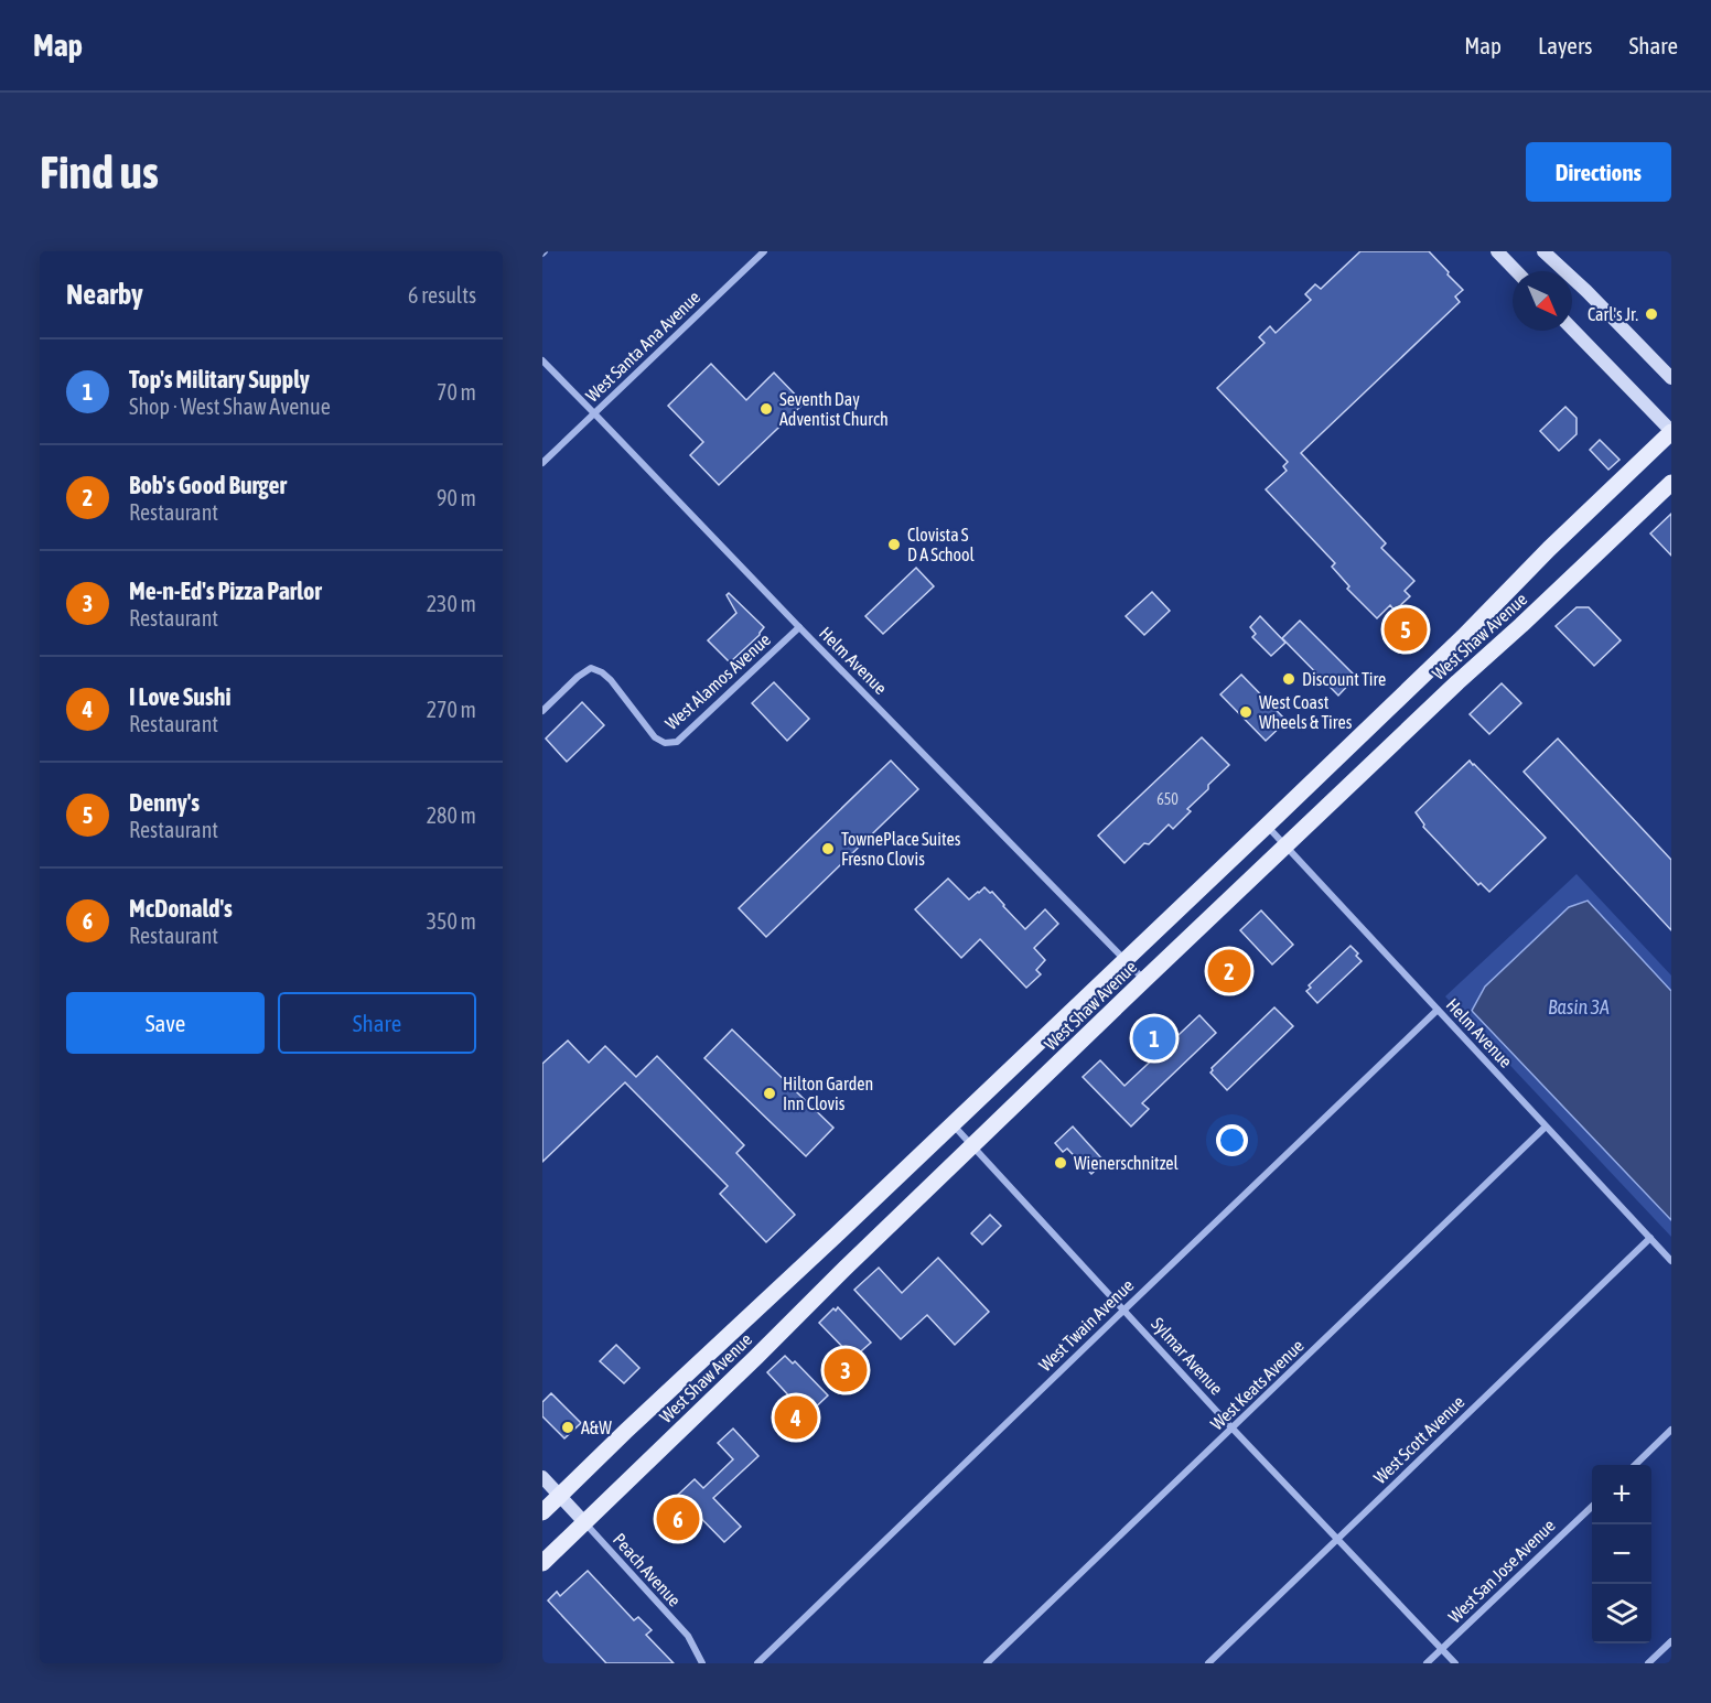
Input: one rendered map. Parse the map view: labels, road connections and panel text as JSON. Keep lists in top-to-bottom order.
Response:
{
  "streets": {
    "main road": ["West Shaw Avenue"],
    "street": [
      "West Santa Ana Avenue",
      "Helm Avenue",
      "West Alamos Avenue",
      "West Twain Avenue",
      "Sylmar Avenue",
      "West Keats Avenue",
      "West Scott Avenue",
      "Peach Avenue",
      "West San Jose Avenue"
    ]
  },
  "crossings": [
    ["West Santa Ana Avenue", "Helm Avenue"],
    ["West Shaw Avenue", "Helm Avenue"],
    ["West Shaw Avenue", "Sylmar Avenue"],
    ["West Shaw Avenue", "Peach Avenue"],
    ["Helm Avenue", "West Alamos Avenue"],
    ["Helm Avenue", "West Twain Avenue"],
    ["Helm Avenue", "West Keats Avenue"],
    ["Helm Avenue", "West Scott Avenue"],
    ["West Twain Avenue", "Sylmar Avenue"],
    ["Sylmar Avenue", "West Keats Avenue"],
    ["Sylmar Avenue", "West Scott Avenue"],
    ["Sylmar Avenue", "West San Jose Avenue"]
  ],
  "water": ["Basin 3A"],
  "places": [
    "Carl's Jr.",
    "Seventh Day Adventist Church",
    "Clovista S D A School",
    "Discount Tire",
    "West Coast Wheels & Tires",
    "TownePlace Suites Fresno Clovis",
    "Hilton Garden Inn Clovis",
    "Wienerschnitzel",
    "A&W"
  ],
  "house_numbers": ["650"],
  "north": "bottom right",
  "page": {
    "header": "Map",
    "nav": ["Map", "Layers", "Share"],
    "buttons": [
      "Directions",
      ["Save", "Share"]
    ],
    "title": "Find us",
    "heading": ["Nearby", "6 results"],
    "list": [
      {
        "mark": "1",
        "name": "Top's Military Supply",
        "note": "Shop · West Shaw Avenue",
        "value": "70 m"
      },
      {
        "mark": "2",
        "name": "Bob's Good Burger",
        "note": "Restaurant",
        "value": "90 m"
      },
      {
        "mark": "3",
        "name": "Me-n-Ed's Pizza Parlor",
        "note": "Restaurant",
        "value": "230 m"
      },
      {
        "mark": "4",
        "name": "I Love Sushi",
        "note": "Restaurant",
        "value": "270 m"
      },
      {
        "mark": "5",
        "name": "Denny's",
        "note": "Restaurant",
        "value": "280 m"
      },
      {
        "mark": "6",
        "name": "McDonald's",
        "note": "Restaurant",
        "value": "350 m"
      }
    ],
    "pins": [
      "5",
      "2",
      "1",
      "3",
      "4",
      "6"
    ],
    "map_buttons": ["+", "−"]
  }
}
